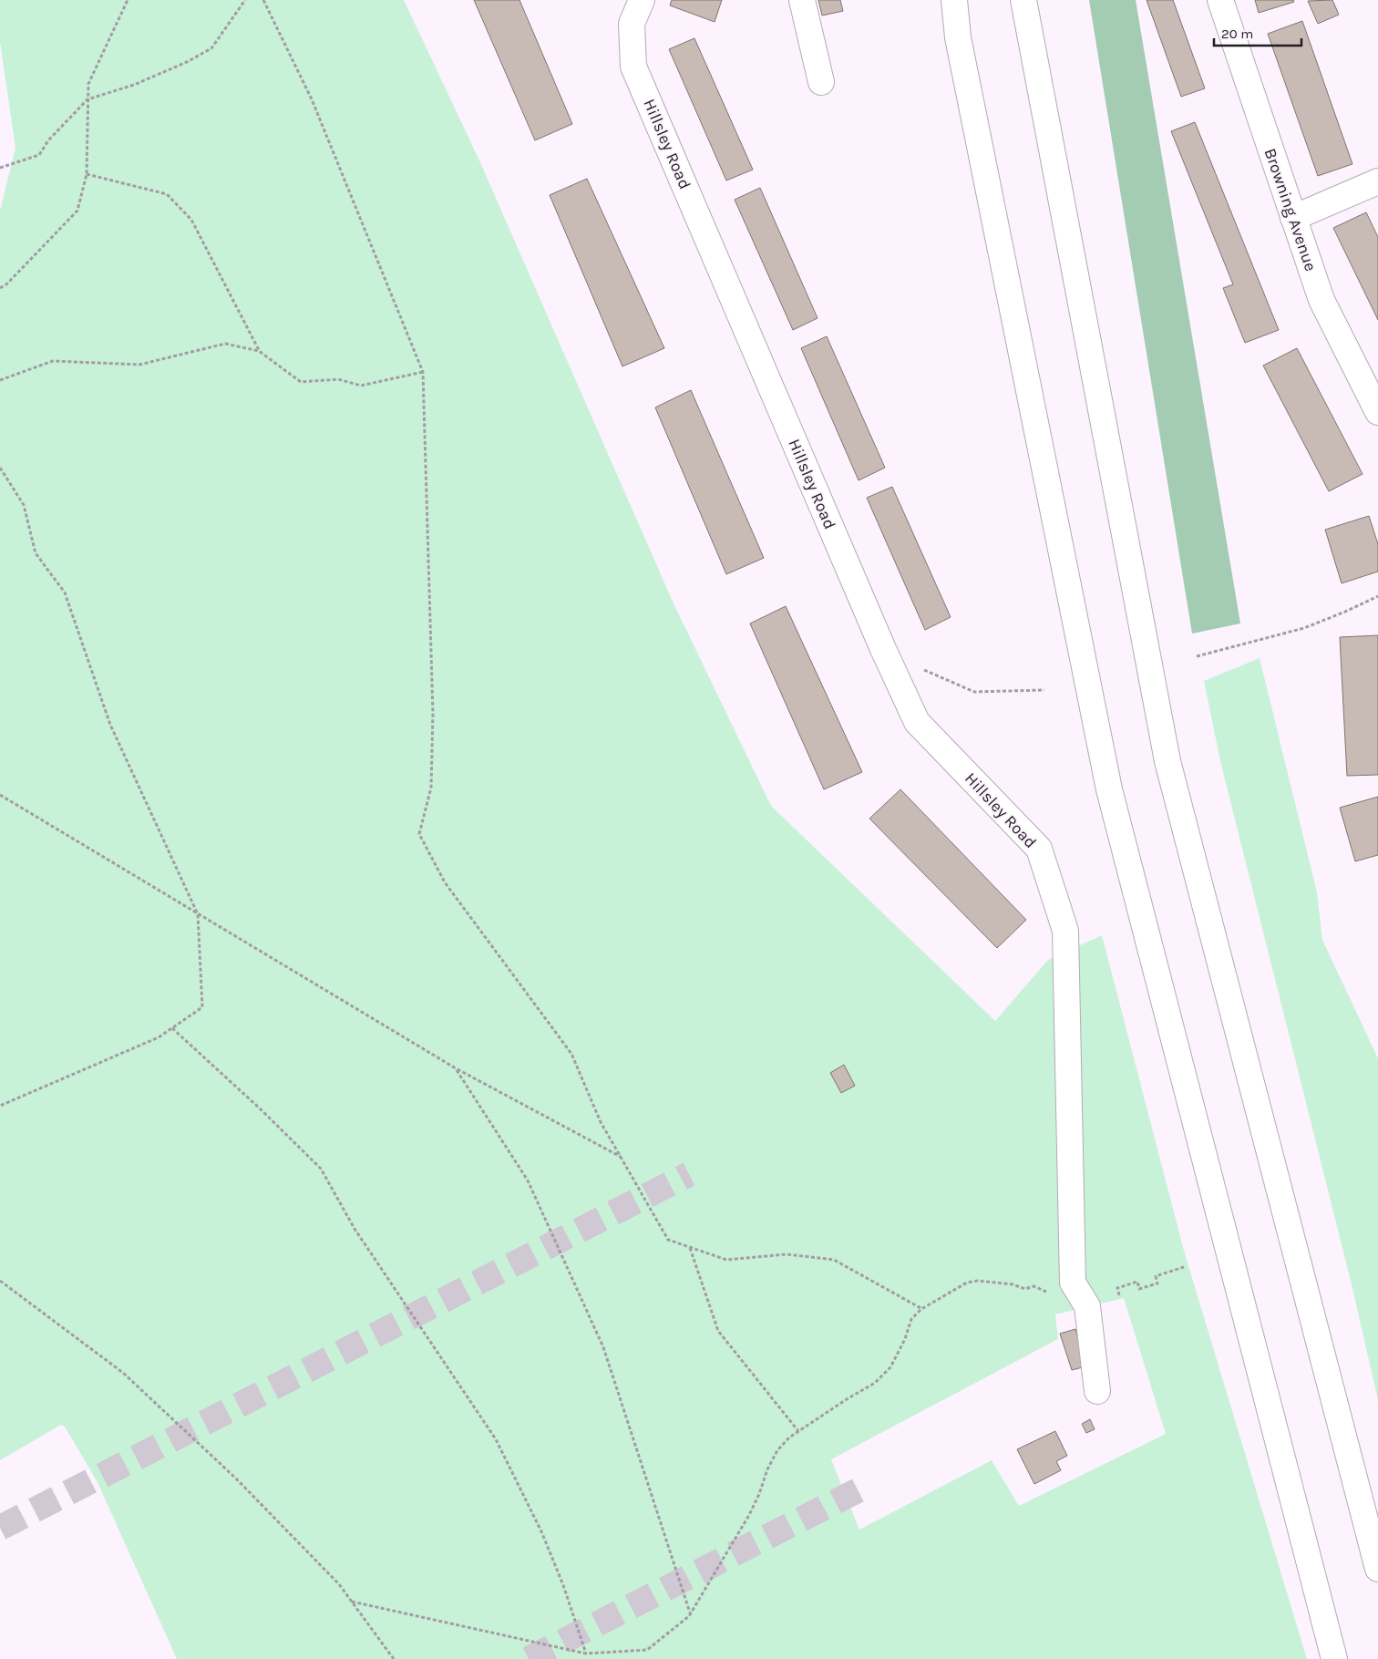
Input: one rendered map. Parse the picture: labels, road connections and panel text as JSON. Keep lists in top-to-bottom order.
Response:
{
  "streets": {
    "main road": ["Hillsley Road", "Browning Avenue"]
  },
  "scale_bar": "20 m"
}
